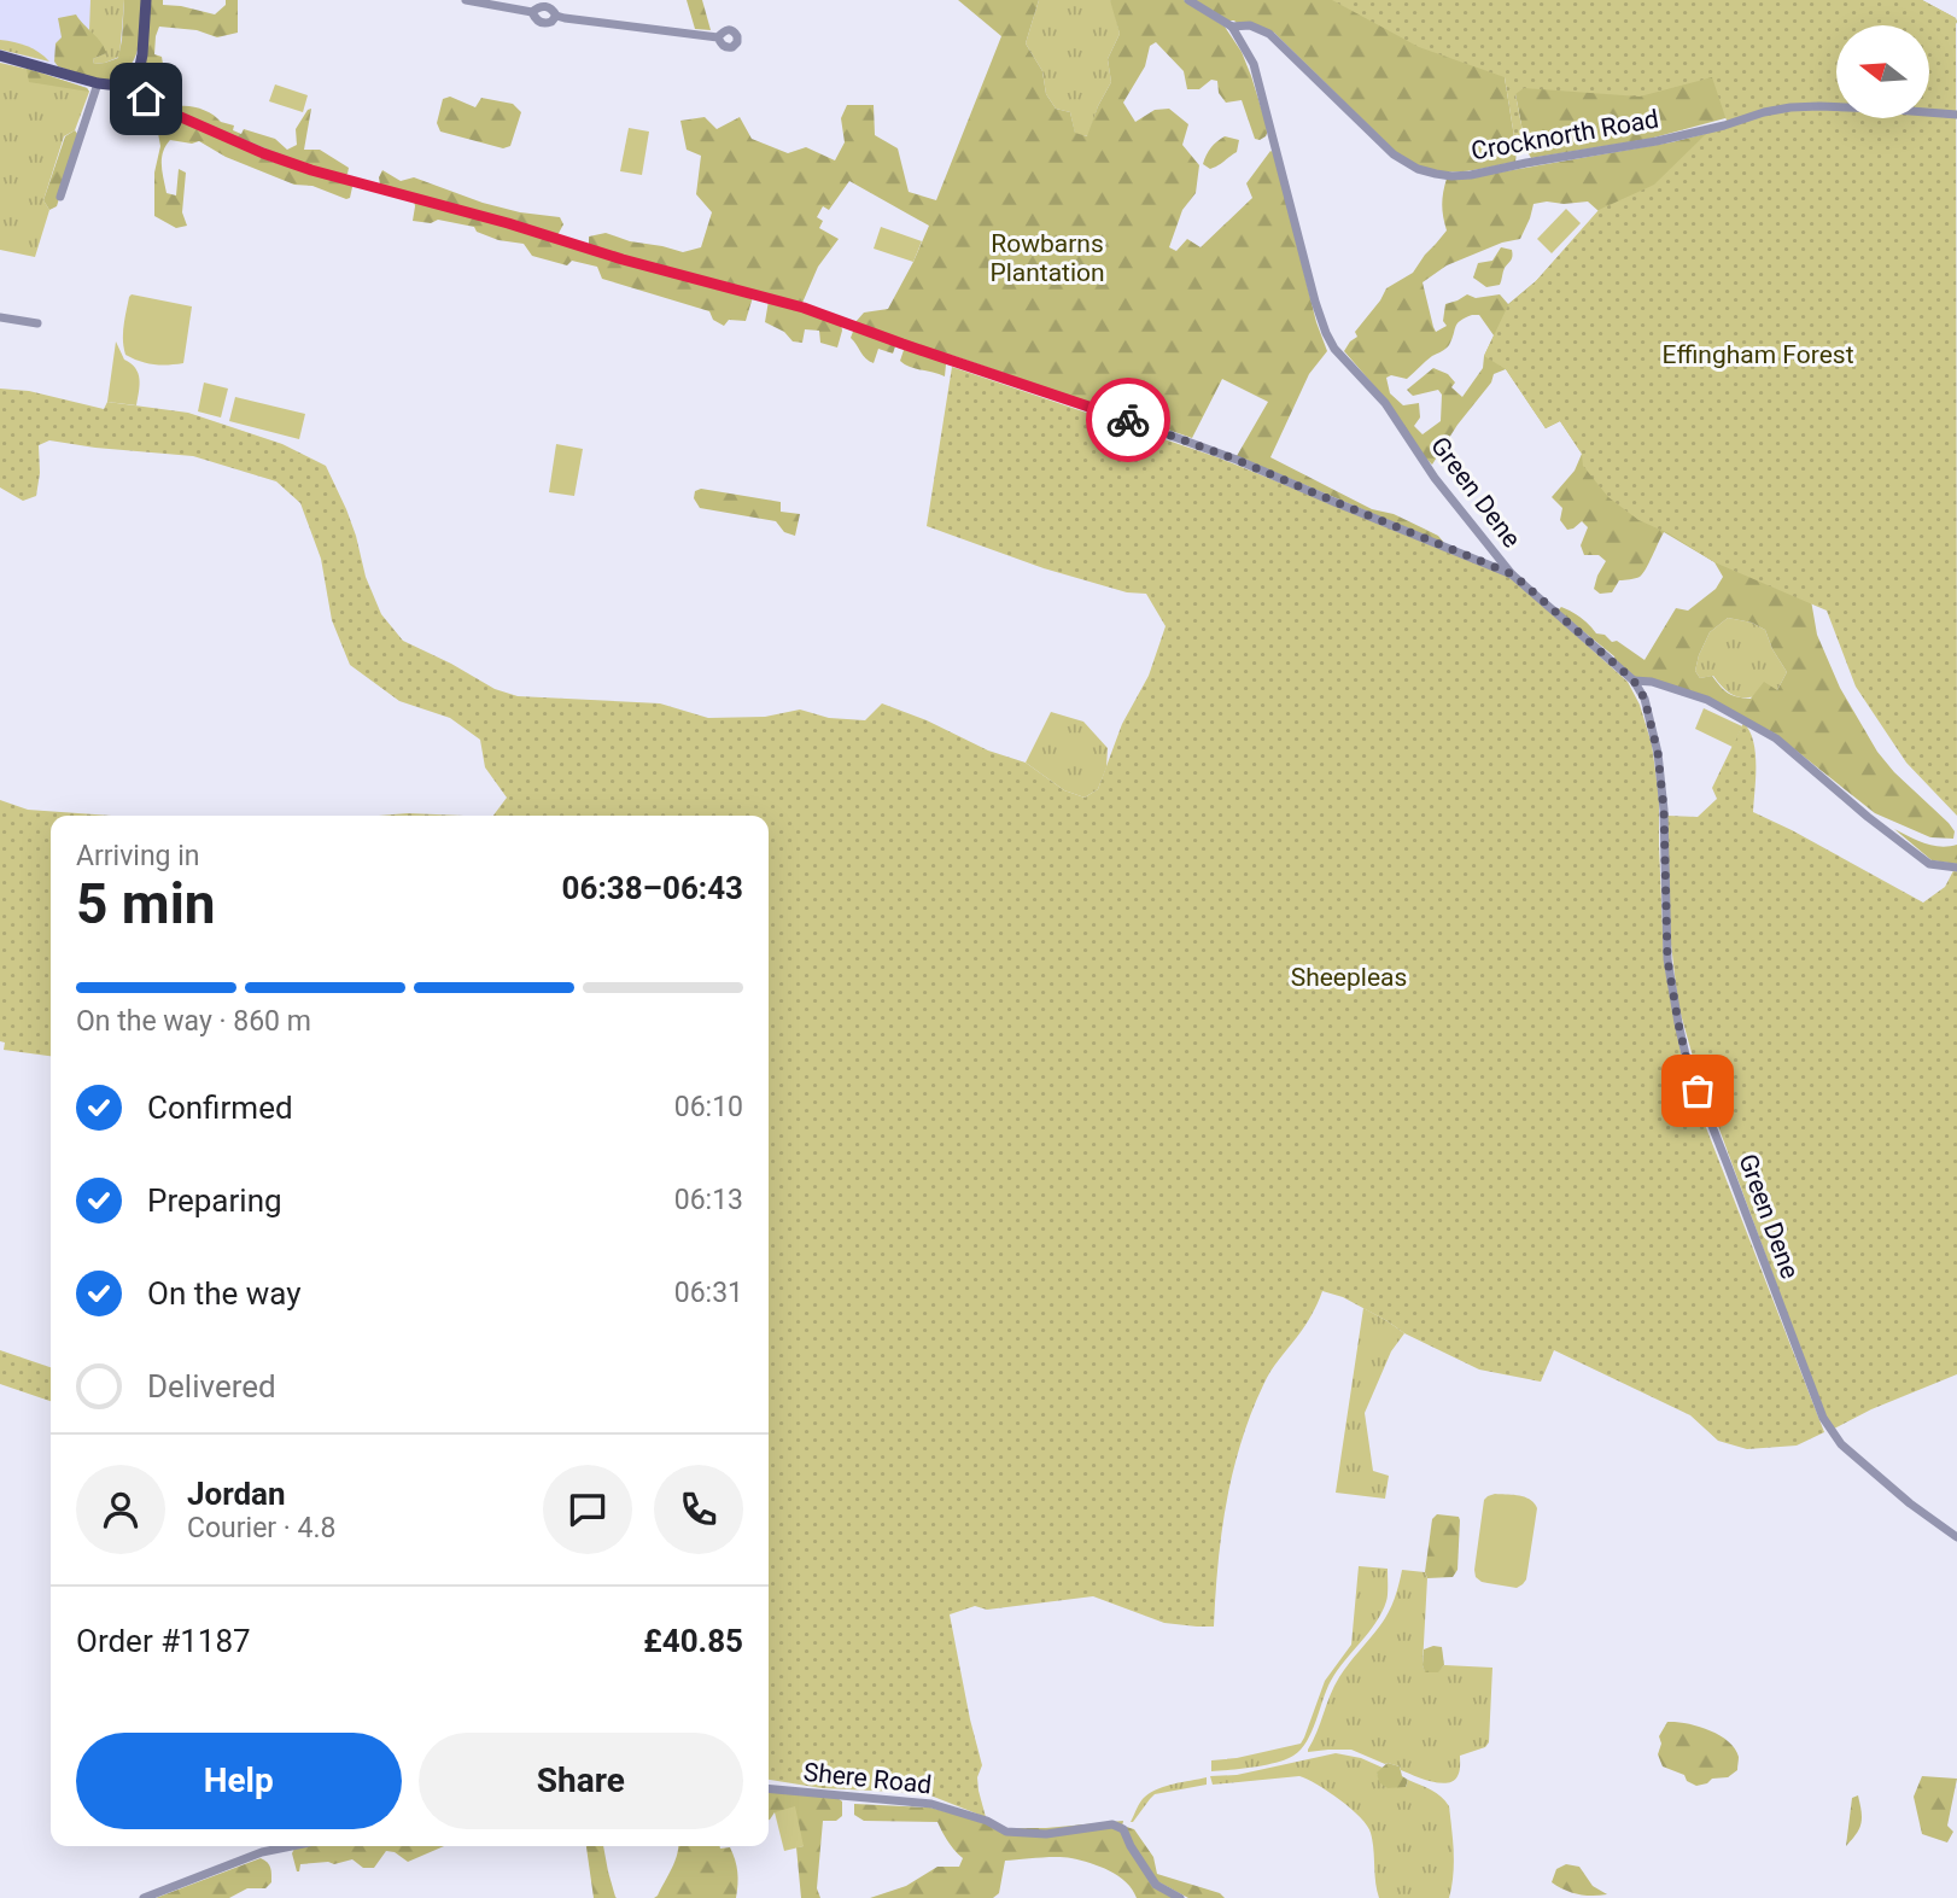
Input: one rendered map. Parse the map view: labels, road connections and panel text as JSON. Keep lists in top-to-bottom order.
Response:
{
  "streets": {
    "street": ["Crocknorth Road", "Green Dene", "Shere Road"]
  },
  "crossings": [
    ["Crocknorth Road", "Green Dene"]
  ],
  "parks": ["Rowbarns Plantation", "Effingham Forest", "Sheepleas"],
  "north": "left",
  "page": {
    "heading": ["5 min", "Arriving in", "06:38–06:43"],
    "panel": [
      "Jordan",
      "Courier · 4.8",
      "Order #1187",
      "£40.85"
    ],
    "bar": "On the way · 860 m",
    "list": [
      ["Confirmed", "06:10"],
      ["Preparing", "06:13"],
      ["On the way", "06:31"],
      "Delivered"
    ],
    "buttons": ["Help", "Share"]
  }
}
